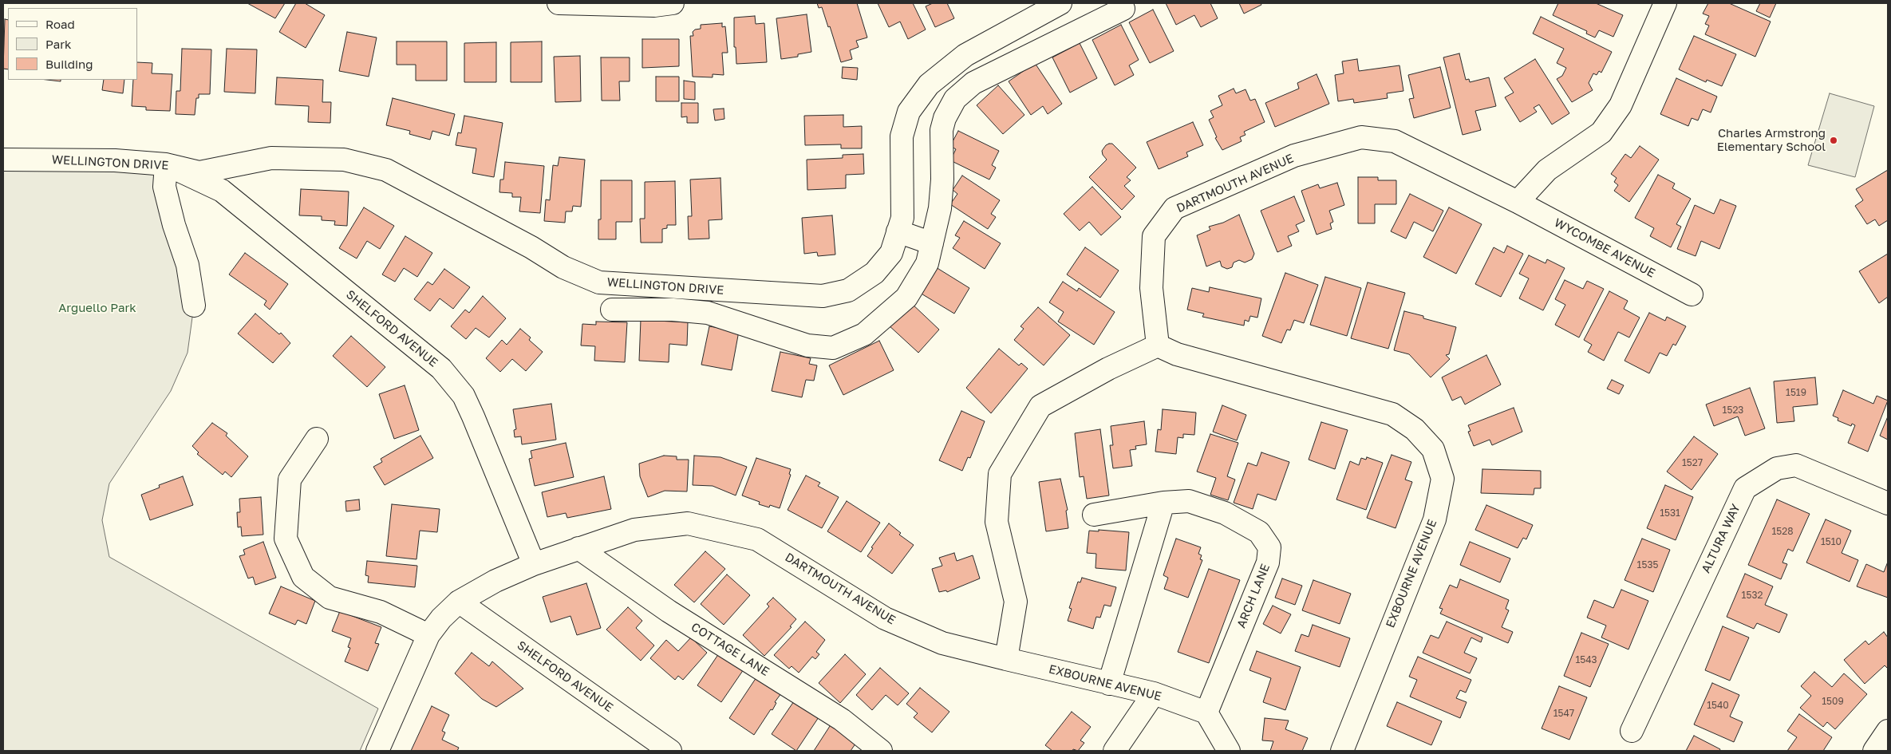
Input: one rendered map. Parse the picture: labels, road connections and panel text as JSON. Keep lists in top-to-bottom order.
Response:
{
  "streets": {
    "street": [
      "WELLINGTON DRIVE",
      "DARTMOUTH AVENUE",
      "WYCOMBE AVENUE",
      "SHELFORD AVENUE",
      "ALTURA WAY",
      "EXBOURNE AVENUE",
      "ARCH LANE",
      "COTTAGE LANE"
    ]
  },
  "crossings": [
    ["WELLINGTON DRIVE", "SHELFORD AVENUE"],
    ["DARTMOUTH AVENUE", "WYCOMBE AVENUE"],
    ["DARTMOUTH AVENUE", "SHELFORD AVENUE"],
    ["DARTMOUTH AVENUE", "EXBOURNE AVENUE"],
    ["DARTMOUTH AVENUE", "COTTAGE LANE"],
    ["EXBOURNE AVENUE", "ARCH LANE"]
  ],
  "parks": ["Arguello Park"],
  "places": ["Charles Armstrong Elementary School"],
  "house_numbers": [
    "1519",
    "1523",
    "1527",
    "1531",
    "1528",
    "1510",
    "1535",
    "1532",
    "1543",
    "1509",
    "1540",
    "1547"
  ],
  "legend": ["Road", "Park", "Building"]
}
